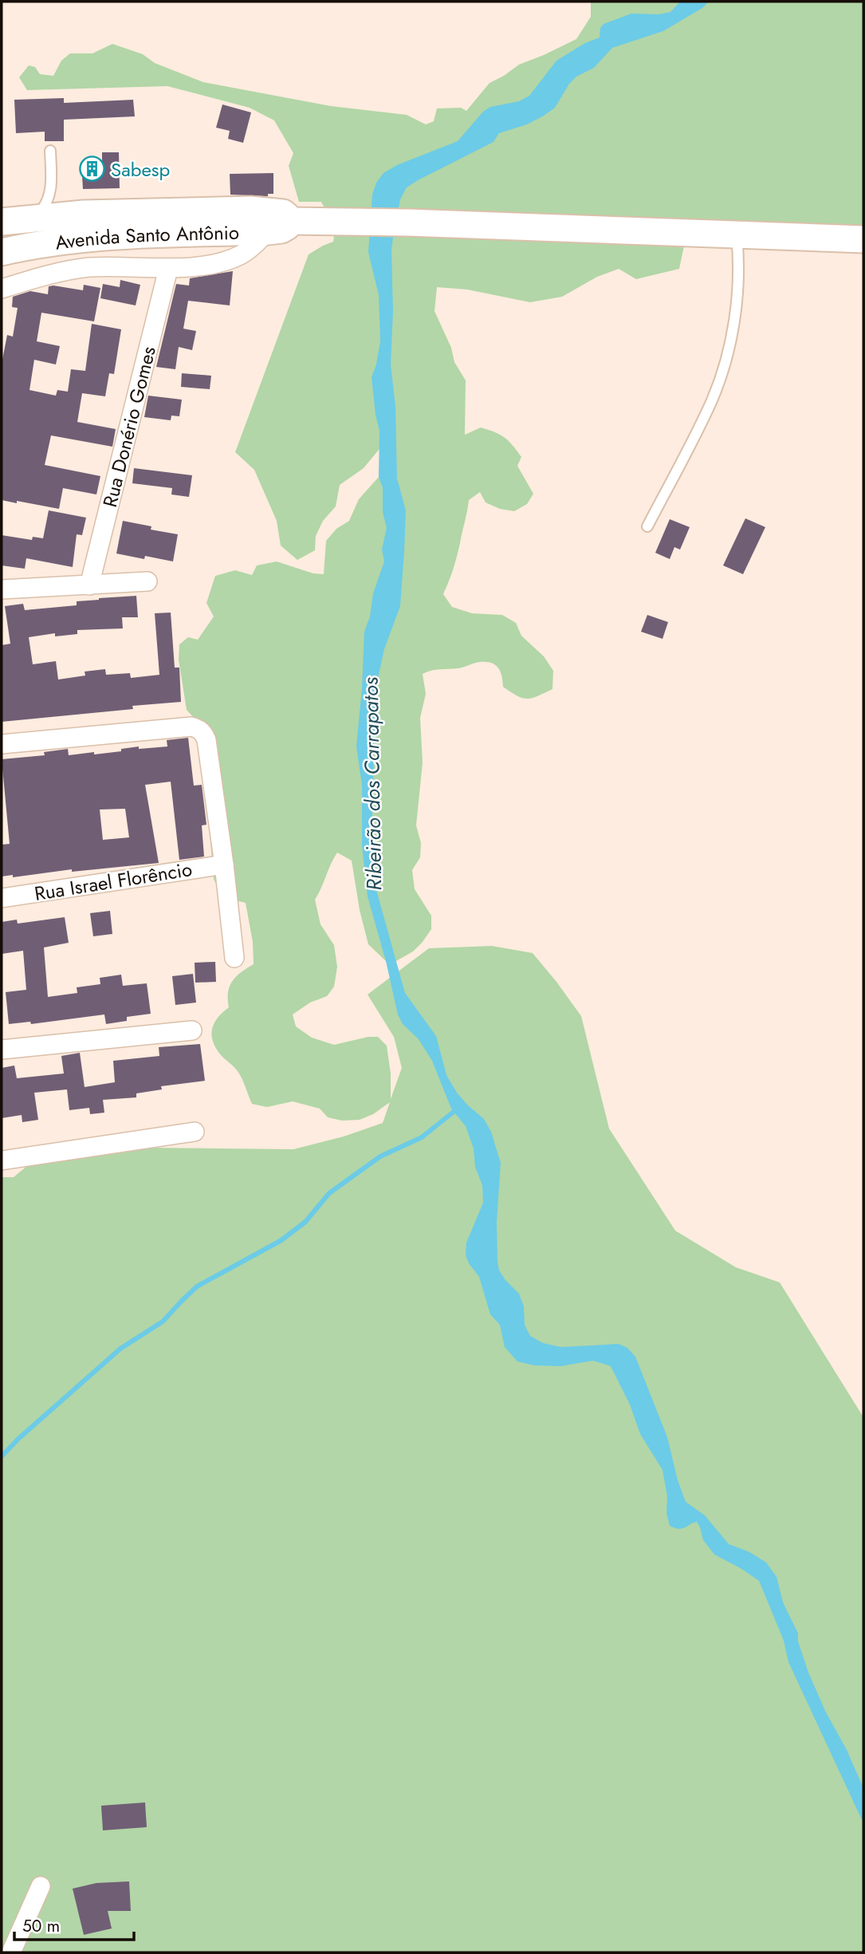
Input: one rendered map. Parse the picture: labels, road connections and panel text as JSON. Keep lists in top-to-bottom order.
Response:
{
  "streets": {
    "street": ["Avenida Santo Antônio", "Rua Donério Gomes", "Rua Israel Florêncio"]
  },
  "water": ["Ribeirão dos Carrapatos"],
  "places": {
    "building": ["Sabesp"]
  },
  "scale_bar": "50 m"
}
